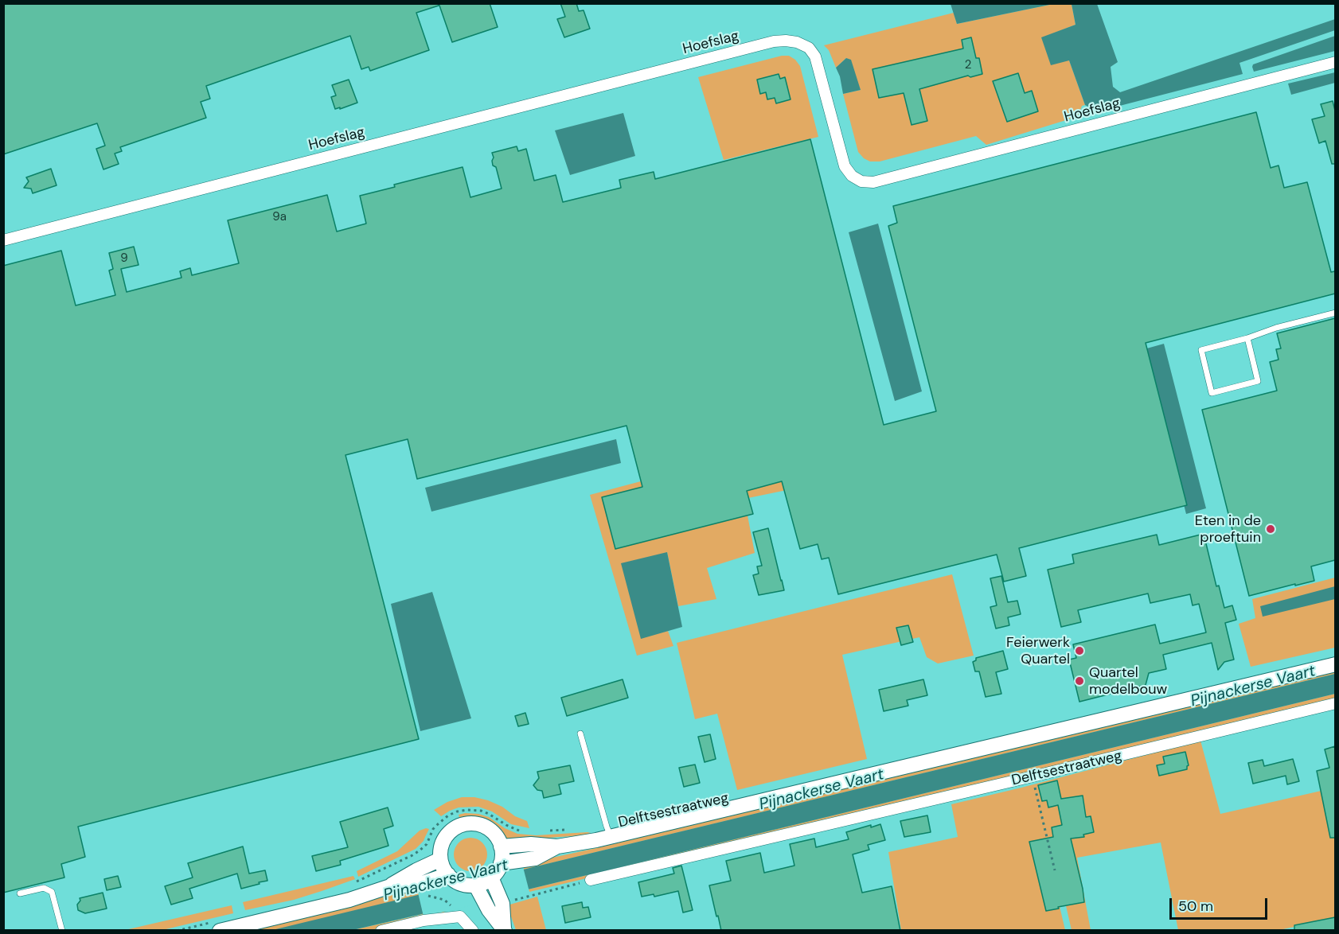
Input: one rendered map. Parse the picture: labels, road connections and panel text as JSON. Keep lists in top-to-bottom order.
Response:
{
  "streets": {
    "main road": ["Delftsestraatweg"],
    "street": ["Hoefslag"]
  },
  "water": ["Pijnackerse Vaart"],
  "places": ["Eten in de proeftuin", "Feierwerk Quartel", "Quartel modelbouw"],
  "house_numbers": ["2", "9a", "9"],
  "scale_bar": "50 m"
}
